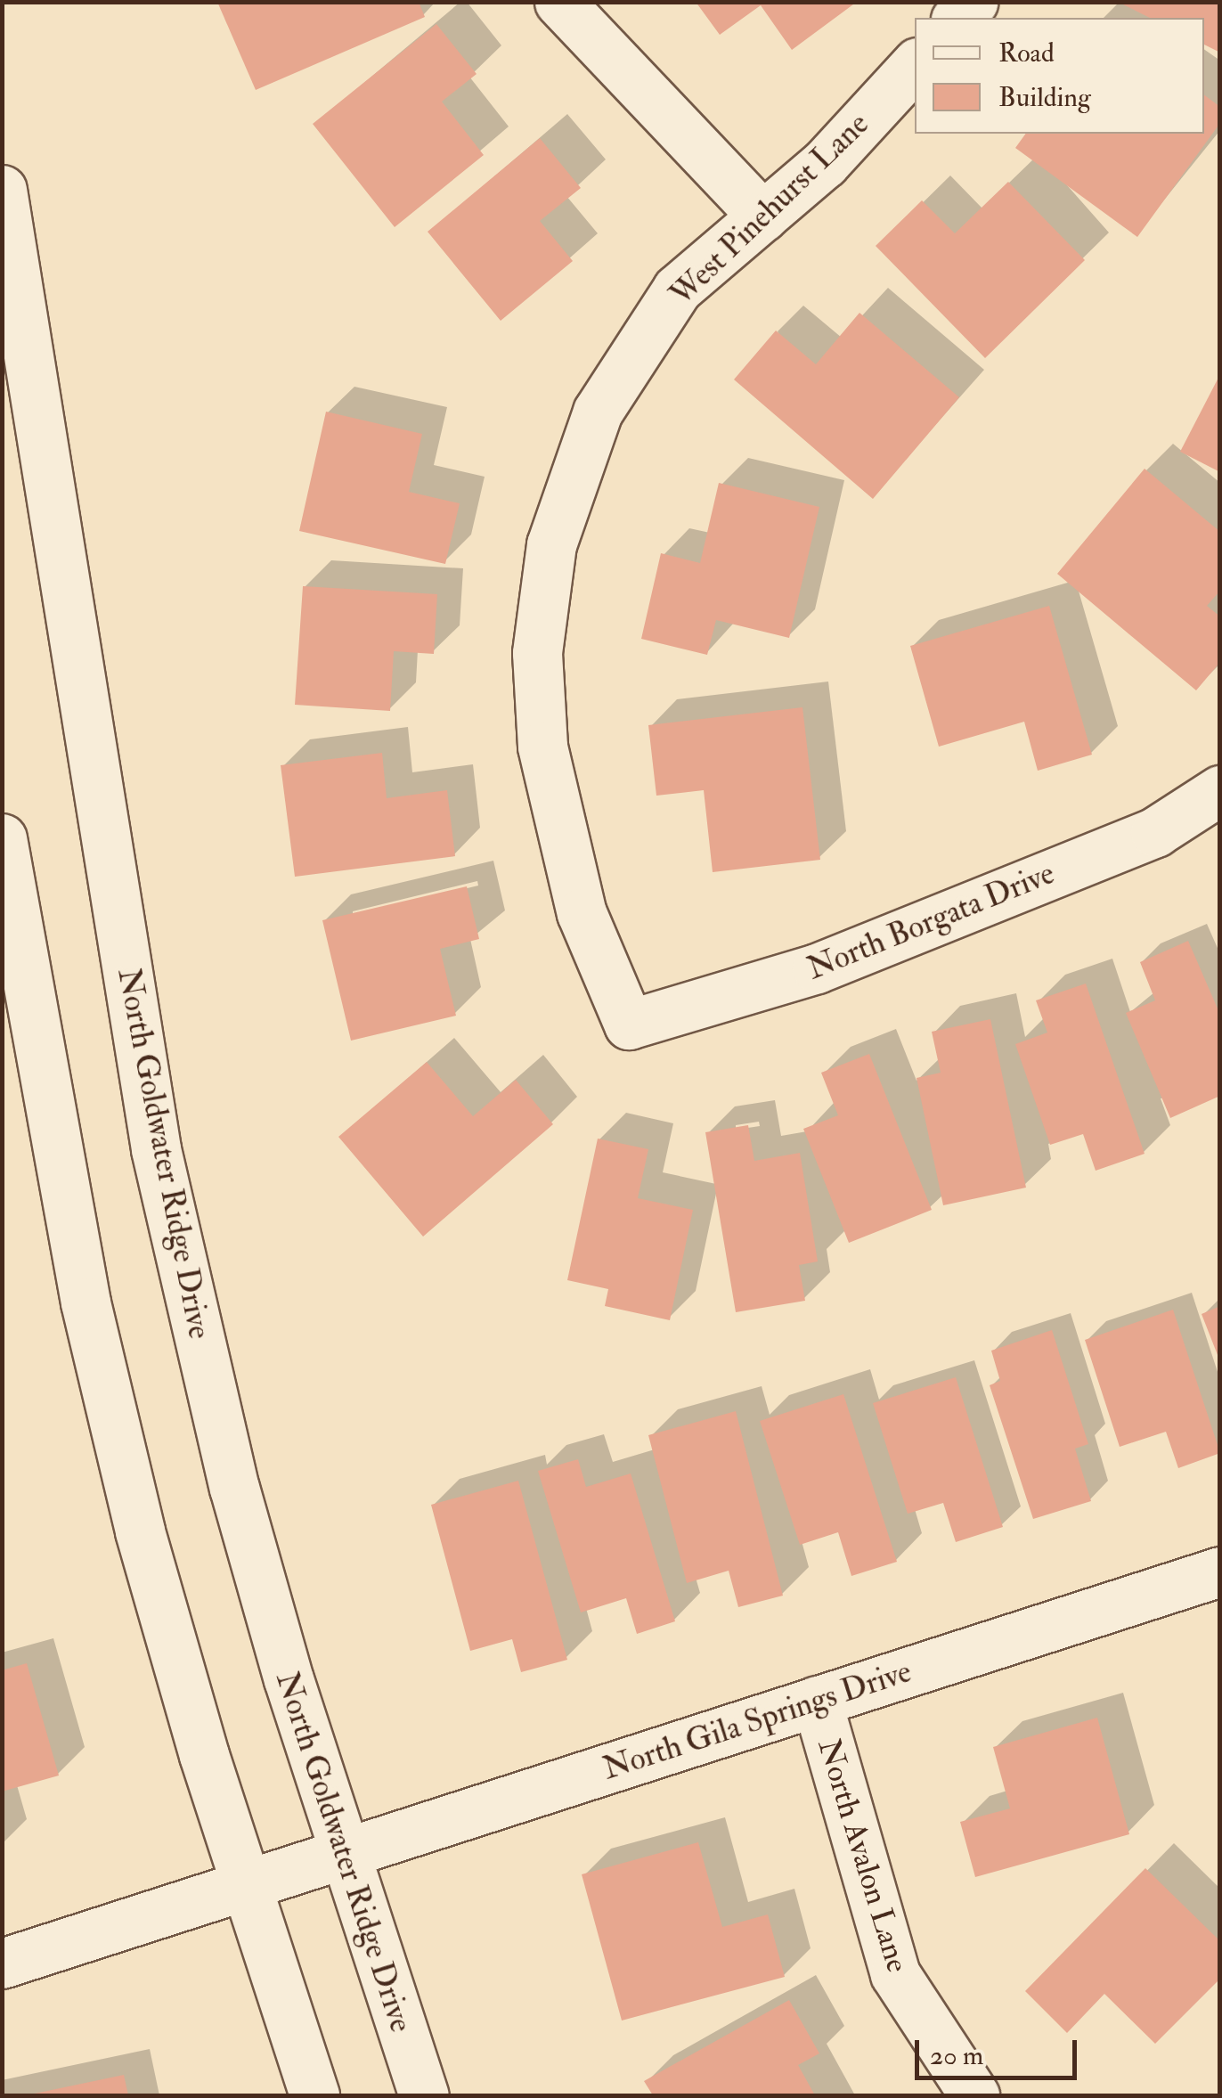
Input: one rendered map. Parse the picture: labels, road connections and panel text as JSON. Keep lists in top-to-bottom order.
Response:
{
  "streets": {
    "street": [
      "West Pinehurst Lane",
      "North Borgata Drive",
      "North Goldwater Ridge Drive",
      "North Gila Springs Drive",
      "North Avalon Lane"
    ]
  },
  "crossings": [
    ["West Pinehurst Lane", "North Borgata Drive"],
    ["North Goldwater Ridge Drive", "North Gila Springs Drive"],
    ["North Gila Springs Drive", "North Avalon Lane"]
  ],
  "legend": ["Road", "Building"],
  "scale_bar": "20 m"
}
